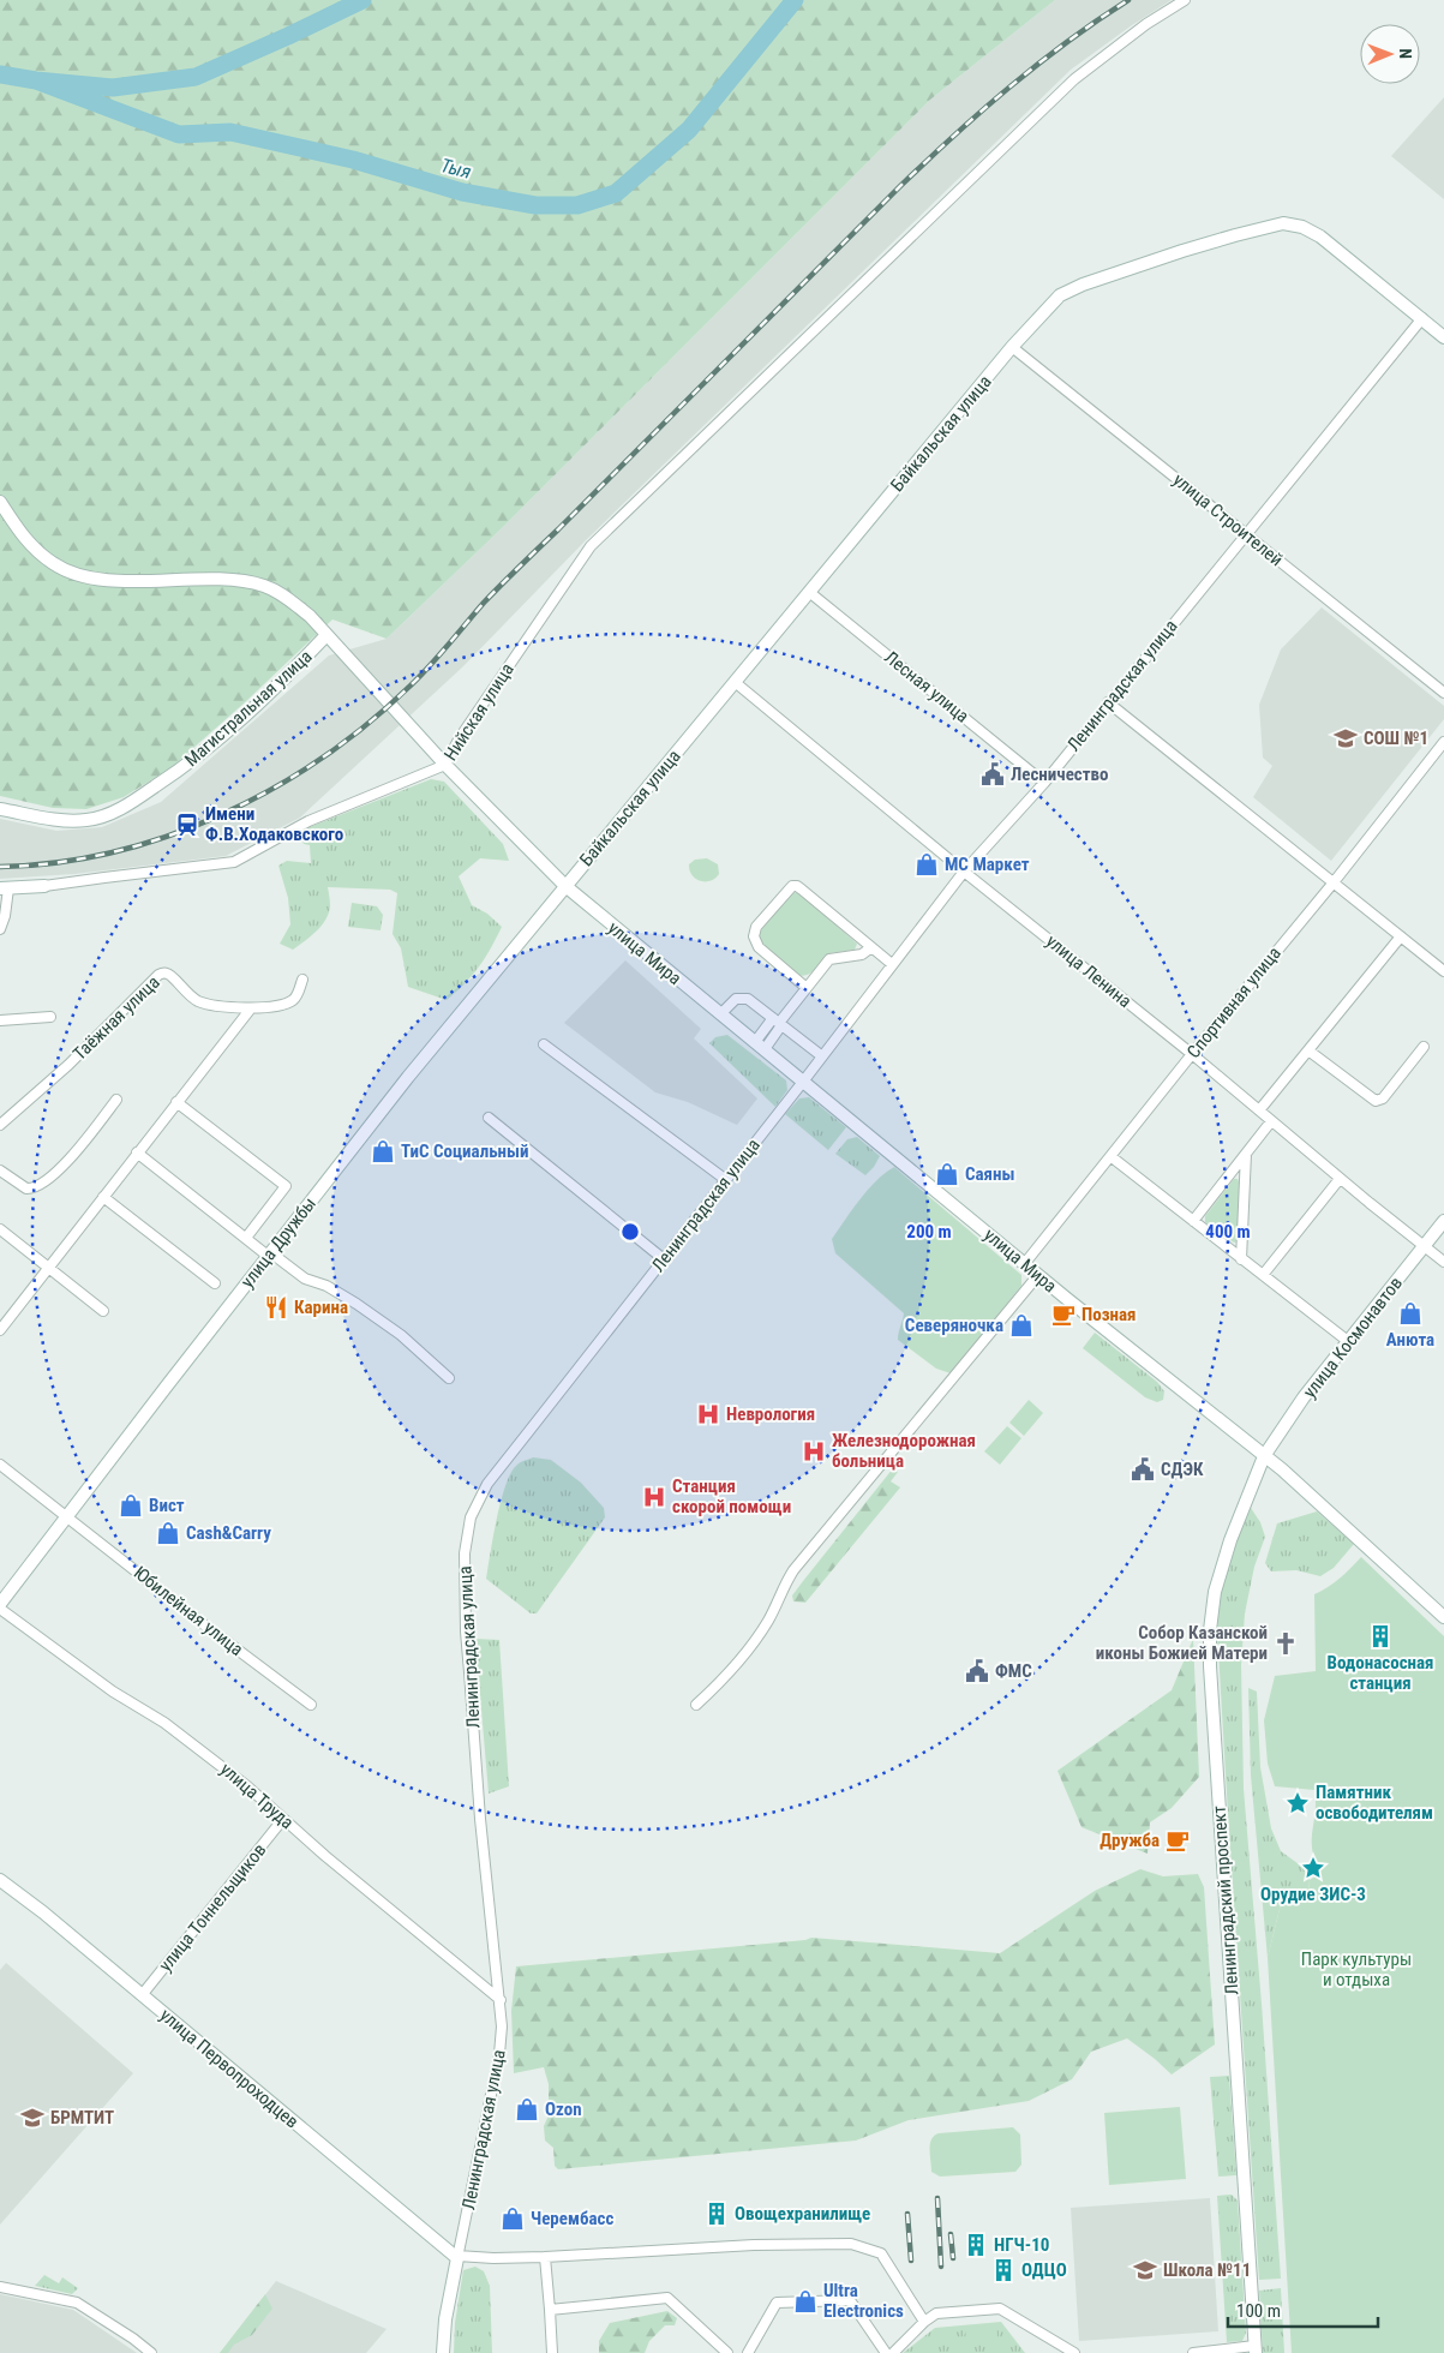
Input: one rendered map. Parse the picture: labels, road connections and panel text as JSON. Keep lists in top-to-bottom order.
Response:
{
  "streets": {
    "street": [
      "Байкальская улица",
      "улица Строителей",
      "Ленинградская улица",
      "Лесная улица",
      "Магистральная улица",
      "Нийская улица",
      "улица Мира",
      "улица Ленина",
      "Спортивная улица",
      "Таёжная улица",
      "улица Дружбы",
      "улица Космонавтов",
      "Юбилейная улица",
      "улица Труда",
      "Ленинградский проспект",
      "улица Тоннельщиков",
      "улица Первопроходцев"
    ]
  },
  "crossings": [
    ["Байкальская улица", "улица Строителей"],
    ["Байкальская улица", "Ленинградская улица"],
    ["Байкальская улица", "Лесная улица"],
    ["Байкальская улица", "улица Мира"],
    ["Байкальская улица", "улица Ленина"],
    ["Байкальская улица", "улица Дружбы"],
    ["улица Строителей", "Ленинградская улица"],
    ["Ленинградская улица", "Лесная улица"],
    ["Ленинградская улица", "улица Мира"],
    ["Ленинградская улица", "улица Ленина"],
    ["Ленинградская улица", "улица Труда"],
    ["Ленинградская улица", "улица Первопроходцев"],
    ["Магистральная улица", "улица Мира"],
    ["Нийская улица", "улица Мира"],
    ["улица Мира", "Спортивная улица"],
    ["улица Мира", "улица Дружбы"],
    ["улица Мира", "улица Космонавтов"],
    ["улица Мира", "Ленинградский проспект"],
    ["улица Ленина", "Спортивная улица"],
    ["улица Ленина", "улица Космонавтов"],
    ["улица Дружбы", "Юбилейная улица"],
    ["улица Дружбы", "улица Труда"],
    ["улица Космонавтов", "Ленинградский проспект"],
    ["улица Труда", "улица Тоннельщиков"],
    ["улица Тоннельщиков", "улица Первопроходцев"]
  ],
  "water": ["Тыя"],
  "parks": ["Парк культуры и отдыха"],
  "places": {
    "school or university": ["СОШ №1", "БРМТИТ", "Школа №11"],
    "public building": ["Лесничество", "СДЭК", "ФМС"],
    "station": ["Имени Ф.В.Ходаковского"],
    "shop": [
      "МС Маркет",
      "ТиС Социальный",
      "Саяны",
      "Анюта",
      "Северяночка",
      "Вист",
      "Cash&Carry",
      "Ozon",
      "Черембасс",
      "Ultra Electronics"
    ],
    "restaurant": ["Карина"],
    "cafe": ["Позная", "Дружба"],
    "hospital": ["Неврология", "Железнодорожная больница", "Станция скорой помощи"],
    "building": [
      "Водонасосная станция",
      "Овощехранилище",
      "НГЧ-10",
      "ОДЦО"
    ],
    "church": ["Собор Казанской иконы Божией Матери"],
    "place": ["Памятник освободителям", "Орудие ЗИС-3"]
  },
  "scale_bar": "100 m",
  "north": "right",
  "rings": ["200 m", "400 m"]
}
